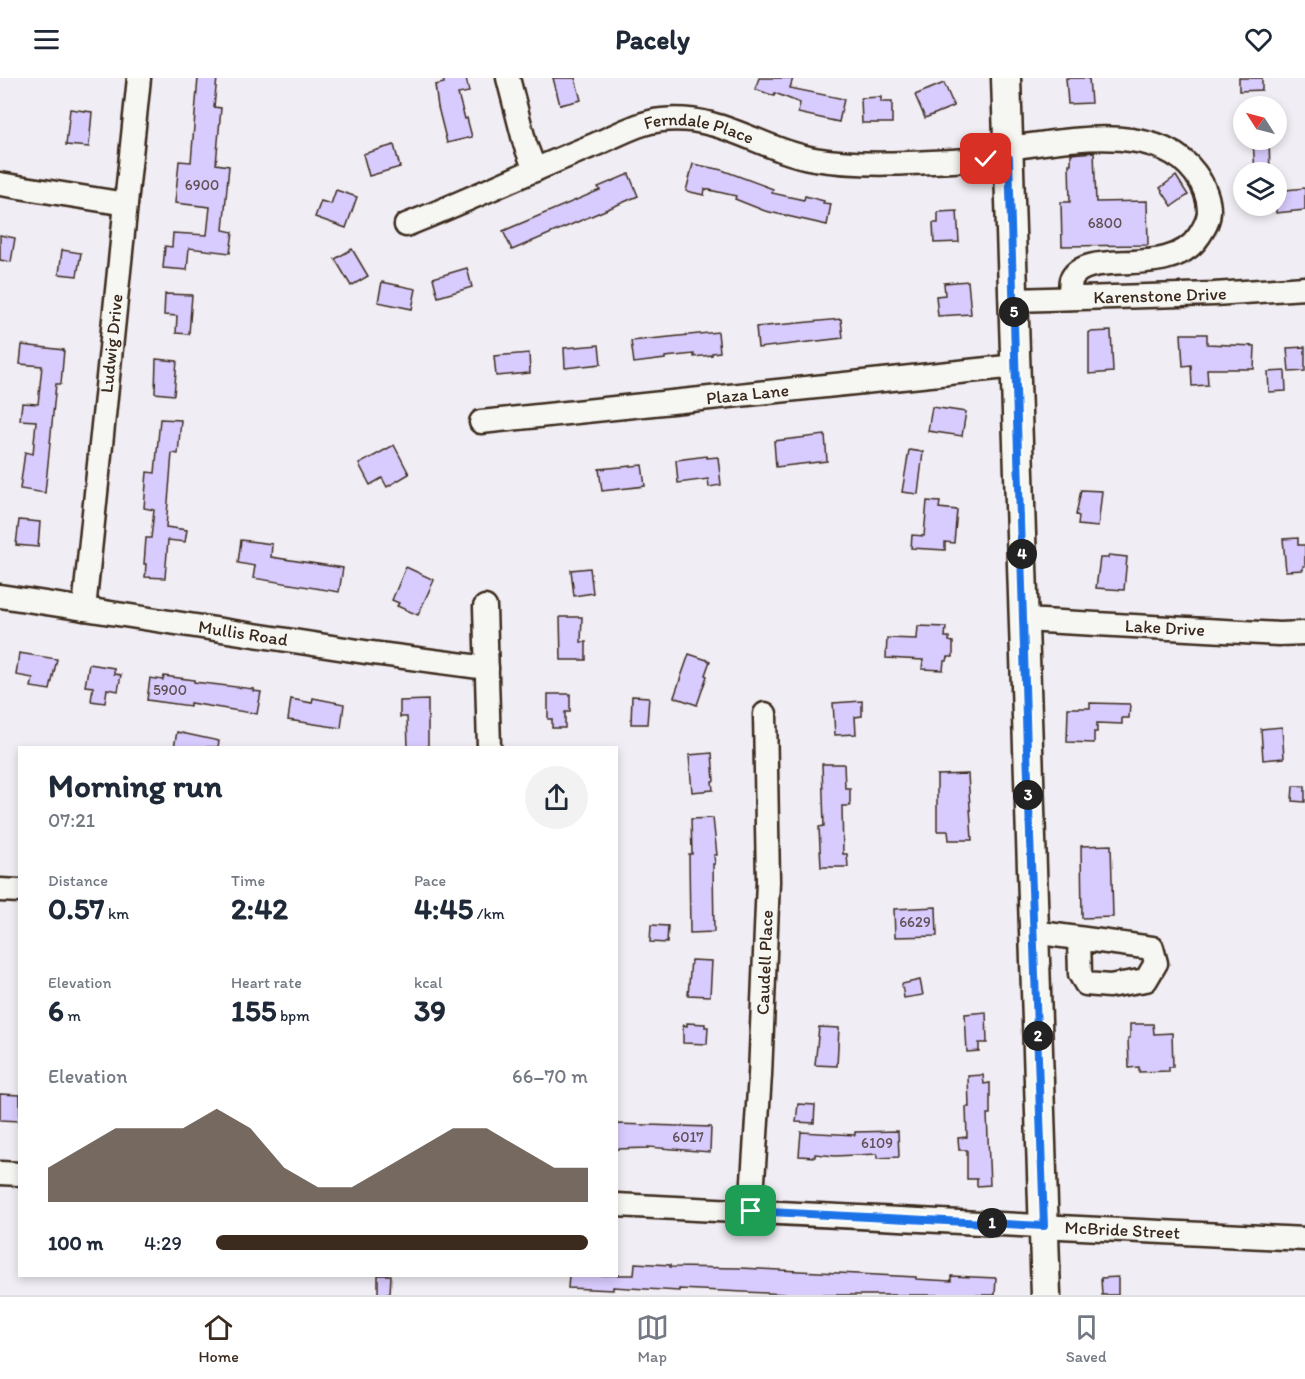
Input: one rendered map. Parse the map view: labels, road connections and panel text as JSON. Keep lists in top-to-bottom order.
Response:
{
  "streets": {
    "street": [
      "Ferndale Place",
      "Karenstone Drive",
      "Ludwig Drive",
      "Plaza Lane",
      "Lake Drive",
      "Mullis Road",
      "Caudell Place",
      "McBride Street"
    ]
  },
  "crossings": [
    ["Ferndale Place", "Karenstone Drive"],
    ["Ludwig Drive", "Mullis Road"],
    ["Caudell Place", "McBride Street"]
  ],
  "house_numbers": [
    "6900",
    "6800",
    "5900",
    "6629",
    "6017",
    "6109"
  ],
  "north": "top left",
  "page": {
    "header": "Pacely",
    "pins": [
      "5",
      "4",
      "3",
      "2",
      "1"
    ],
    "heading": ["Morning run", "07:21"],
    "stats": [
      ["Distance", "0.57 km"],
      ["Time", "2:42"],
      ["Pace", "4:45 /km"],
      ["Elevation", "6 m"],
      ["Heart rate", "155 bpm"],
      ["kcal", "39"]
    ],
    "chart": ["Elevation", "66–70 m"],
    "list": [
      {
        "name": "100 m",
        "note": "4:29"
      }
    ],
    "tabs": ["Home", "Map", "Saved"]
  }
}
